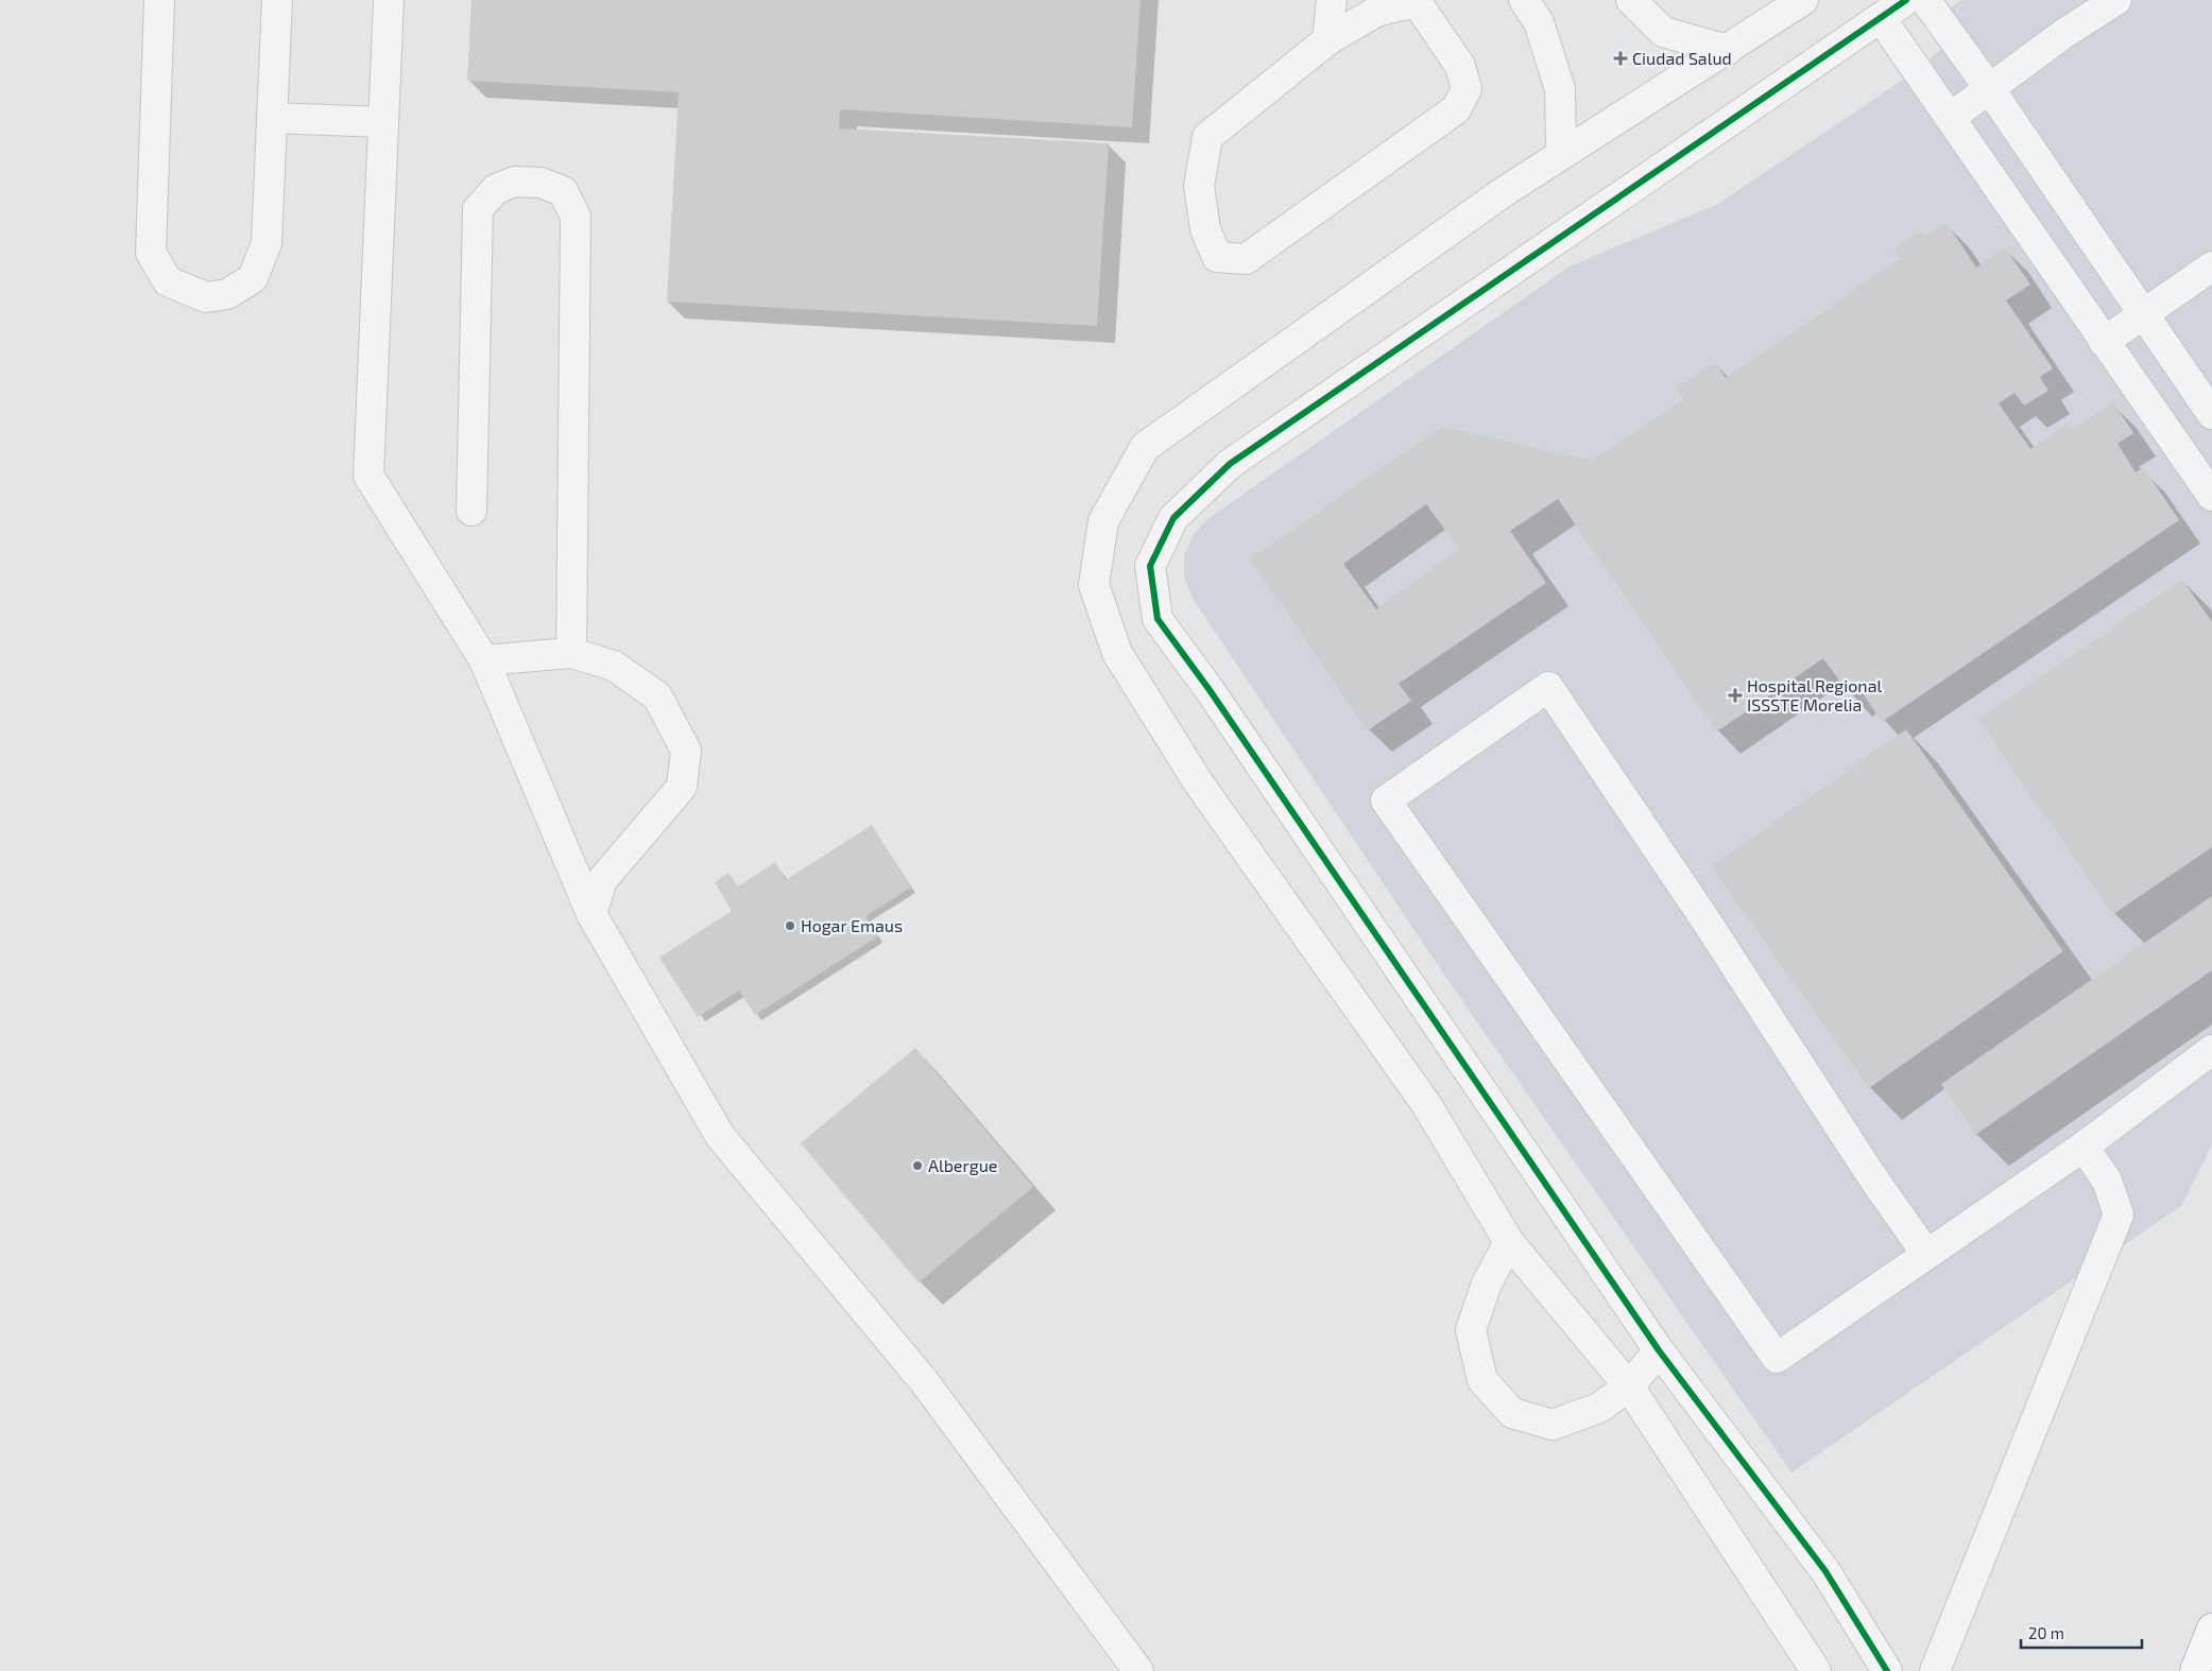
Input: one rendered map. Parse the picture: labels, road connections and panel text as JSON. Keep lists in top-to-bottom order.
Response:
{
  "places": {
    "health": ["Ciudad Salud", "Hospital Regional ISSSTE Morelia"],
    "other": ["Hogar Emaus", "Albergue"]
  },
  "scale_bar": "20 m"
}
